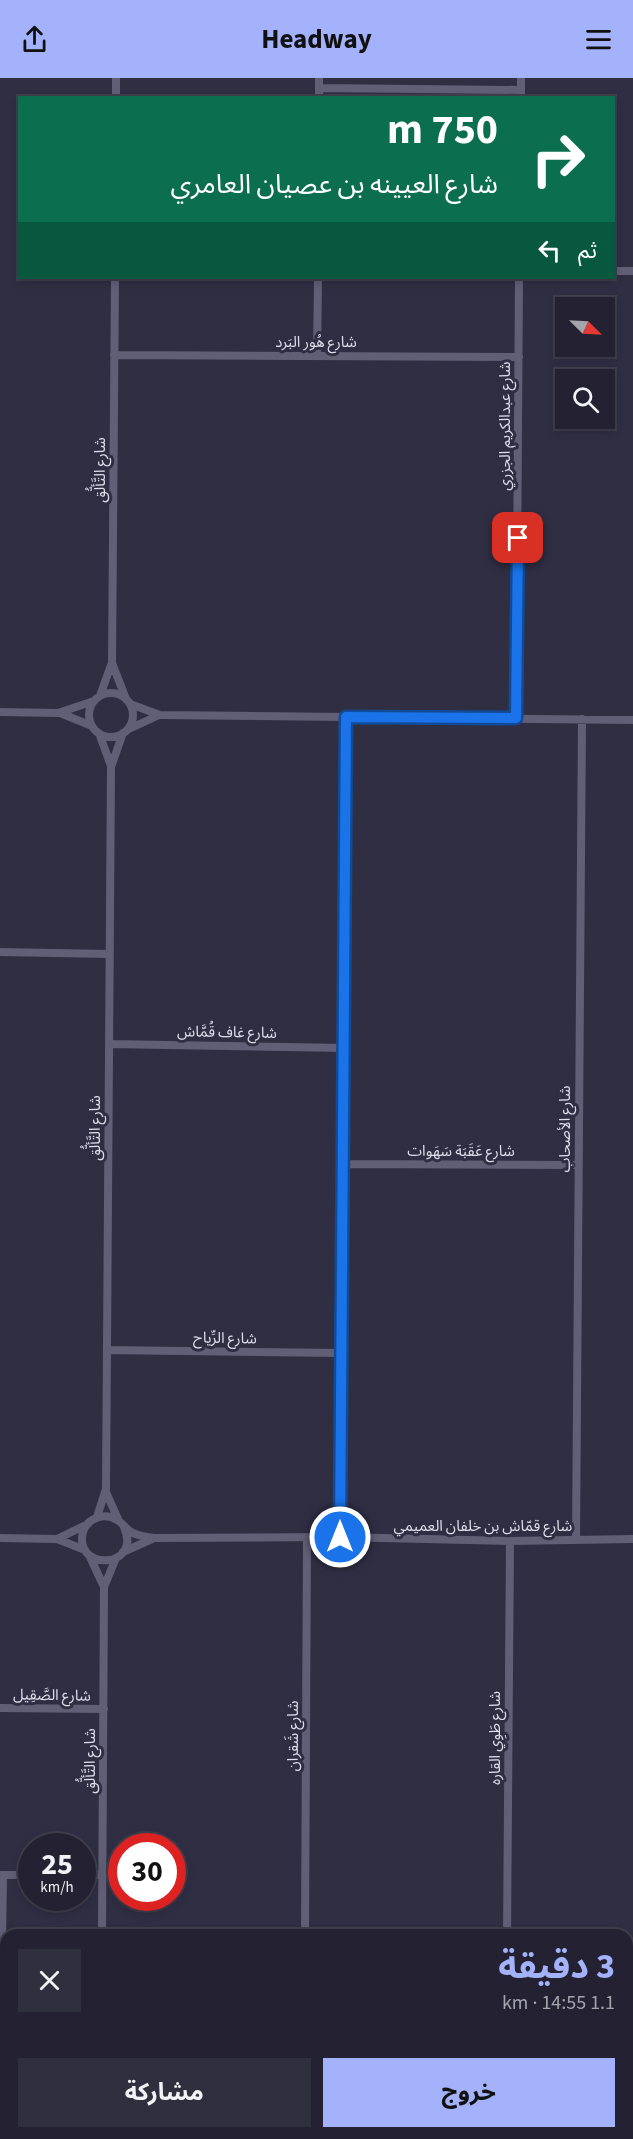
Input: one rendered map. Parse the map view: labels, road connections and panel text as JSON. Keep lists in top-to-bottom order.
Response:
{
  "streets": {
    "street": [
      "شارع هُور البَرد",
      "شارع عبدالكريم الجزري",
      "شارع التَّألُّق",
      "شارع غاف قُمَّاش",
      "شارع الأصحاب",
      "شارع عَقَبَة سَهَوات",
      "شارع الرِّياح",
      "شارع قمّاش بن خلفان العميمي",
      "شارع الصَّقِيل",
      "شارع شَقران",
      "شارع طَوِي القاره"
    ]
  },
  "crossings": [
    ["شارع هُور البَرد", "شارع عبدالكريم الجزري"],
    ["شارع هُور البَرد", "شارع التَّألُّق"],
    ["شارع التَّألُّق", "شارع غاف قُمَّاش"],
    ["شارع التَّألُّق", "شارع الرِّياح"],
    ["شارع التَّألُّق", "شارع قمّاش بن خلفان العميمي"],
    ["شارع التَّألُّق", "شارع الصَّقِيل"],
    ["شارع الأصحاب", "شارع عَقَبَة سَهَوات"],
    ["شارع الأصحاب", "شارع قمّاش بن خلفان العميمي"],
    ["شارع قمّاش بن خلفان العميمي", "شارع شَقران"],
    ["شارع قمّاش بن خلفان العميمي", "شارع طَوِي القاره"]
  ],
  "north": "bottom right",
  "page": {
    "header": "Headway",
    "turn": ["750 m", "شارع العيينه بن عصيان العامري"],
    "then": "ثم",
    "speed": "25 km/h",
    "limit": "30",
    "heading": ["3 دقيقة", "1.1 km · 14:55"],
    "buttons": ["خروج", "مشاركة"]
  }
}
